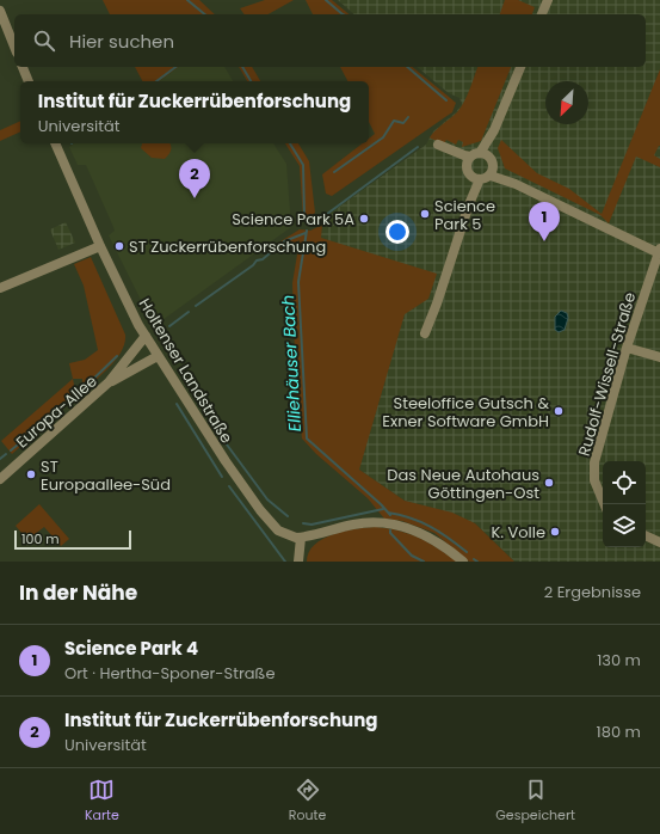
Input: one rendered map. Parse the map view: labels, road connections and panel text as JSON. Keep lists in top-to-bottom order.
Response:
{
  "streets": {
    "street": ["Holtenser Landstraße", "Rudolf-Wissell-Straße", "Europa-Allee"]
  },
  "crossings": [
    ["Holtenser Landstraße", "Europa-Allee"]
  ],
  "water": ["Elliehäuser Bach"],
  "places": [
    "Science Park 5",
    "Science Park 5A",
    "ST Zuckerrübenforschung",
    "Steeloffice Gutsch & Exner Software GmbH",
    "ST Europaallee-Süd",
    "Das Neue Autohaus Göttingen-Ost",
    "K. Volle"
  ],
  "scale_bar": "100 m",
  "north": "bottom left",
  "page": {
    "search": "Hier suchen",
    "popup": ["Institut für Zuckerrübenforschung", "Universität"],
    "pins": ["2", "1"],
    "scale": "100 m",
    "heading": ["In der Nähe", "2 Ergebnisse"],
    "list": [
      {
        "mark": "1",
        "name": "Science Park 4",
        "note": "Ort · Hertha-Sponer-Straße",
        "value": "130 m"
      },
      {
        "mark": "2",
        "name": "Institut für Zuckerrübenforschung",
        "note": "Universität",
        "value": "180 m"
      }
    ],
    "nav": ["Karte", "Route", "Gespeichert"]
  }
}
